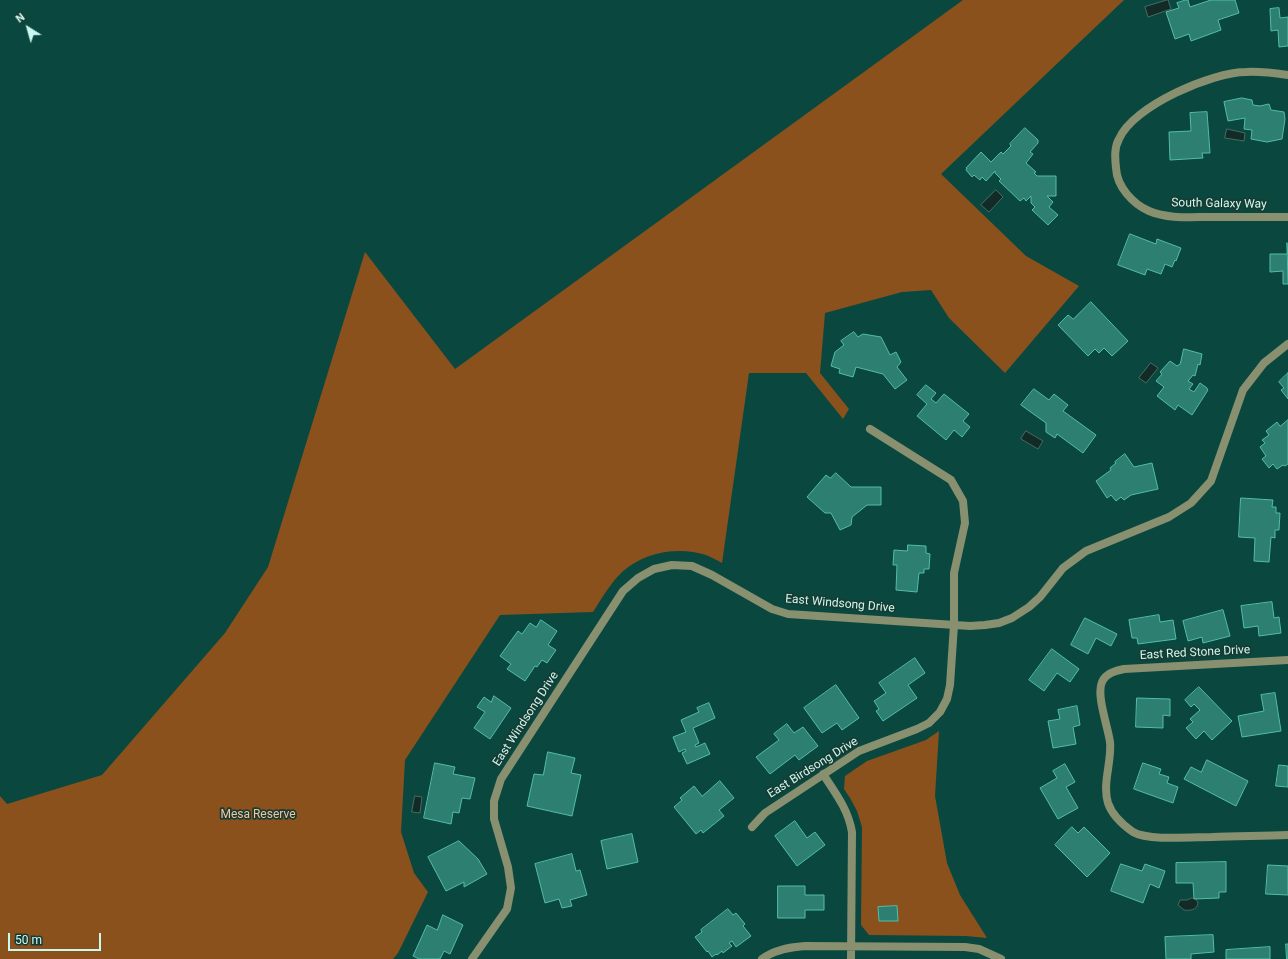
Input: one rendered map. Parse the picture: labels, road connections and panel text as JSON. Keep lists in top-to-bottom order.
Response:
{
  "streets": {
    "street": [
      "South Galaxy Way",
      "East Windsong Drive",
      "East Red Stone Drive",
      "East Birdsong Drive"
    ]
  },
  "crossings": [
    ["East Windsong Drive", "East Birdsong Drive"]
  ],
  "parks": ["Mesa Reserve"],
  "scale_bar": "50 m",
  "north": "top left"
}
